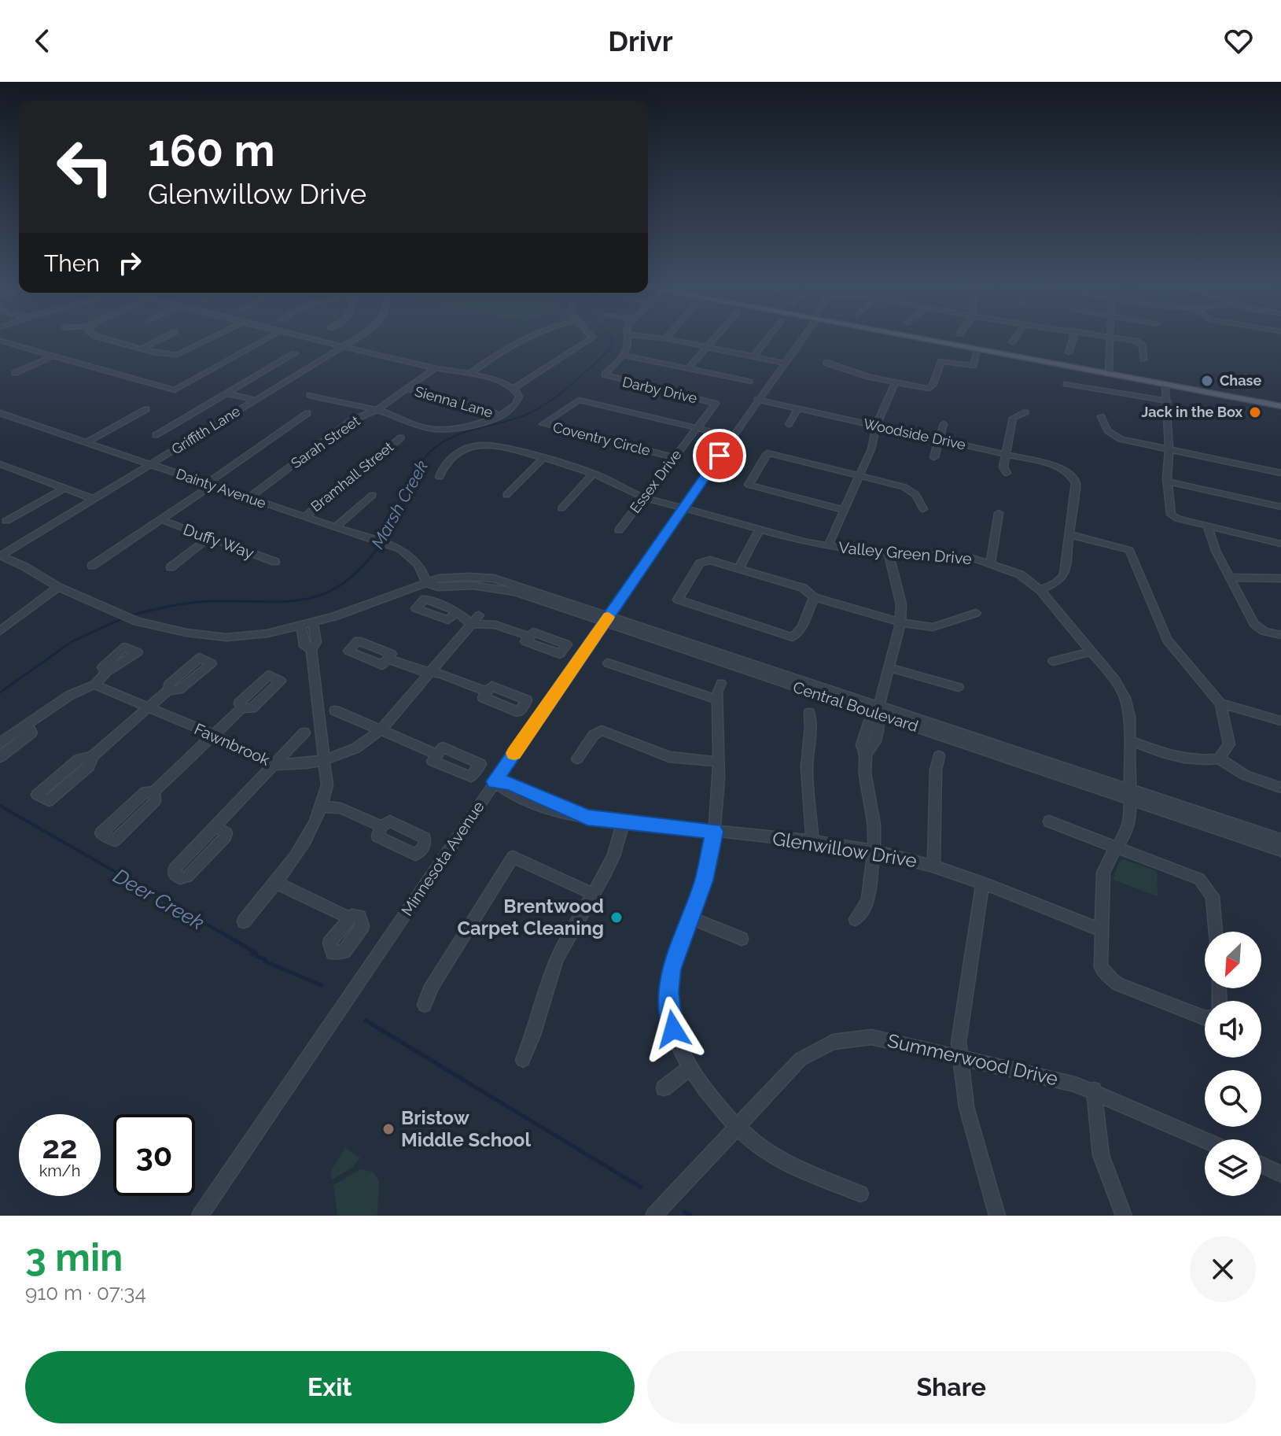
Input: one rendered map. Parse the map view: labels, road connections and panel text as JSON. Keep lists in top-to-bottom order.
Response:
{
  "streets": {
    "street": [
      "Darby Drive",
      "Sienna Lane",
      "Griffith Lane",
      "Woodside Drive",
      "Coventry Circle",
      "Sarah Street",
      "Bramhall Street",
      "Essex Drive",
      "Dainty Avenue",
      "Duffy Way",
      "Valley Green Drive",
      "Central Boulevard",
      "Fawnbrook",
      "Glenwillow Drive",
      "Minnesota Avenue",
      "Summerwood Drive"
    ]
  },
  "crossings": [
    ["Darby Drive", "Essex Drive"],
    ["Sienna Lane", "Sarah Street"],
    ["Griffith Lane", "Dainty Avenue"],
    ["Griffith Lane", "Central Boulevard"],
    ["Woodside Drive", "Minnesota Avenue"],
    ["Coventry Circle", "Essex Drive"],
    ["Coventry Circle", "Minnesota Avenue"],
    ["Sarah Street", "Dainty Avenue"],
    ["Bramhall Street", "Dainty Avenue"],
    ["Essex Drive", "Valley Green Drive"],
    ["Dainty Avenue", "Central Boulevard"],
    ["Valley Green Drive", "Central Boulevard"],
    ["Valley Green Drive", "Glenwillow Drive"],
    ["Valley Green Drive", "Minnesota Avenue"],
    ["Central Boulevard", "Minnesota Avenue"],
    ["Glenwillow Drive", "Minnesota Avenue"]
  ],
  "water": ["Marsh Creek", "Deer Creek"],
  "places": [
    "Chase",
    "Jack in the Box",
    "Brentwood Carpet Cleaning",
    "Bristow Middle School"
  ],
  "north": "bottom left",
  "page": {
    "header": "Drivr",
    "turn": ["160 m", "Glenwillow Drive"],
    "then": "Then",
    "speed": "22 km/h",
    "limit": "30",
    "heading": ["3 min", "910 m · 07:34"],
    "buttons": ["Exit", "Share"]
  }
}
